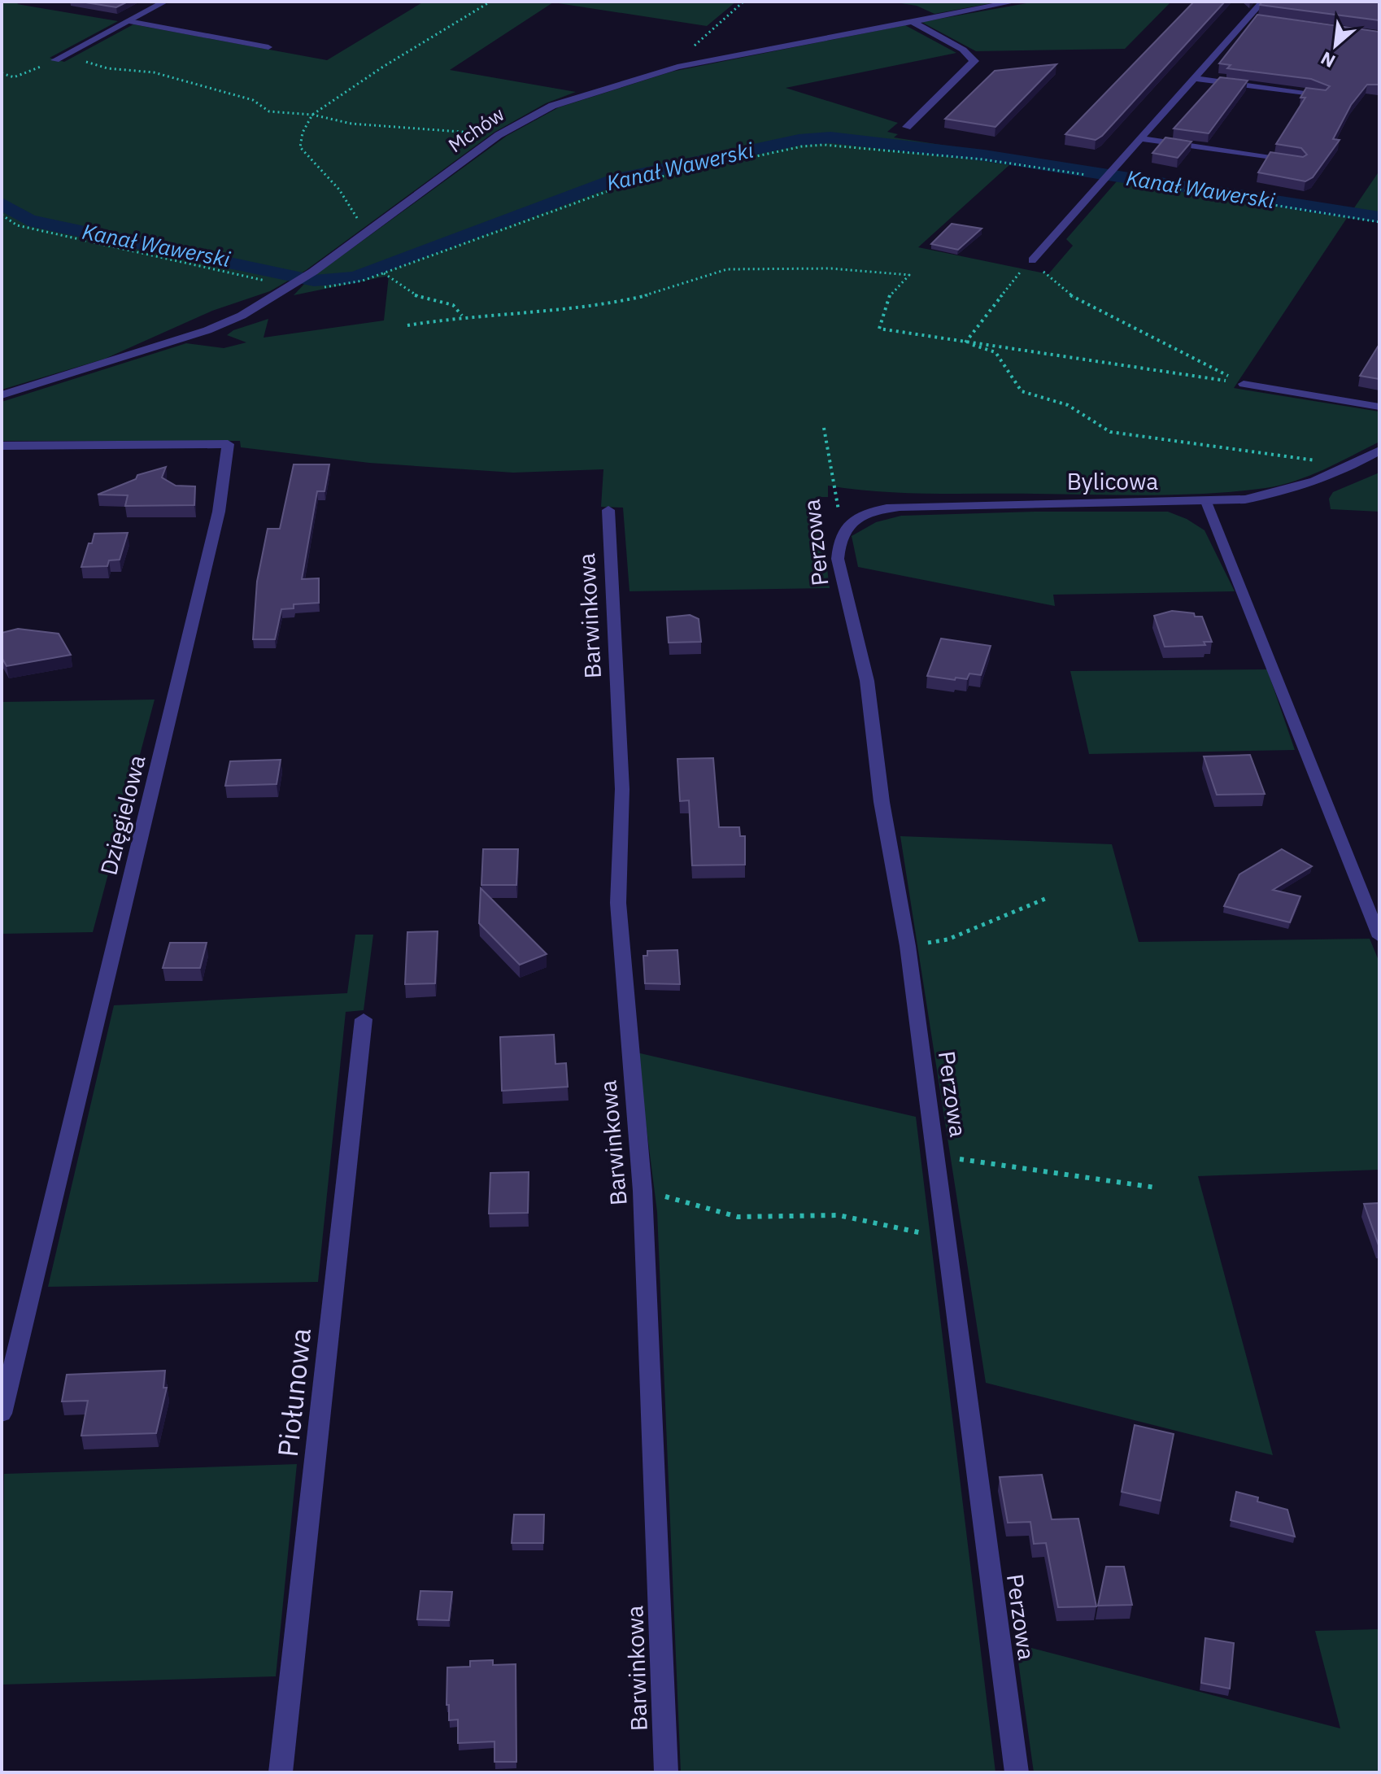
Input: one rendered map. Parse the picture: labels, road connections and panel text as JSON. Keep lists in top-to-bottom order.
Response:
{
  "streets": {
    "street": [
      "Mchów",
      "Bylicowa",
      "Perzowa",
      "Barwinkowa",
      "Dzięgielowa",
      "Piołunowa"
    ]
  },
  "crossings": [
    ["Bylicowa", "Perzowa"]
  ],
  "water": ["Kanał Wawerski"],
  "north": "bottom left"
}
